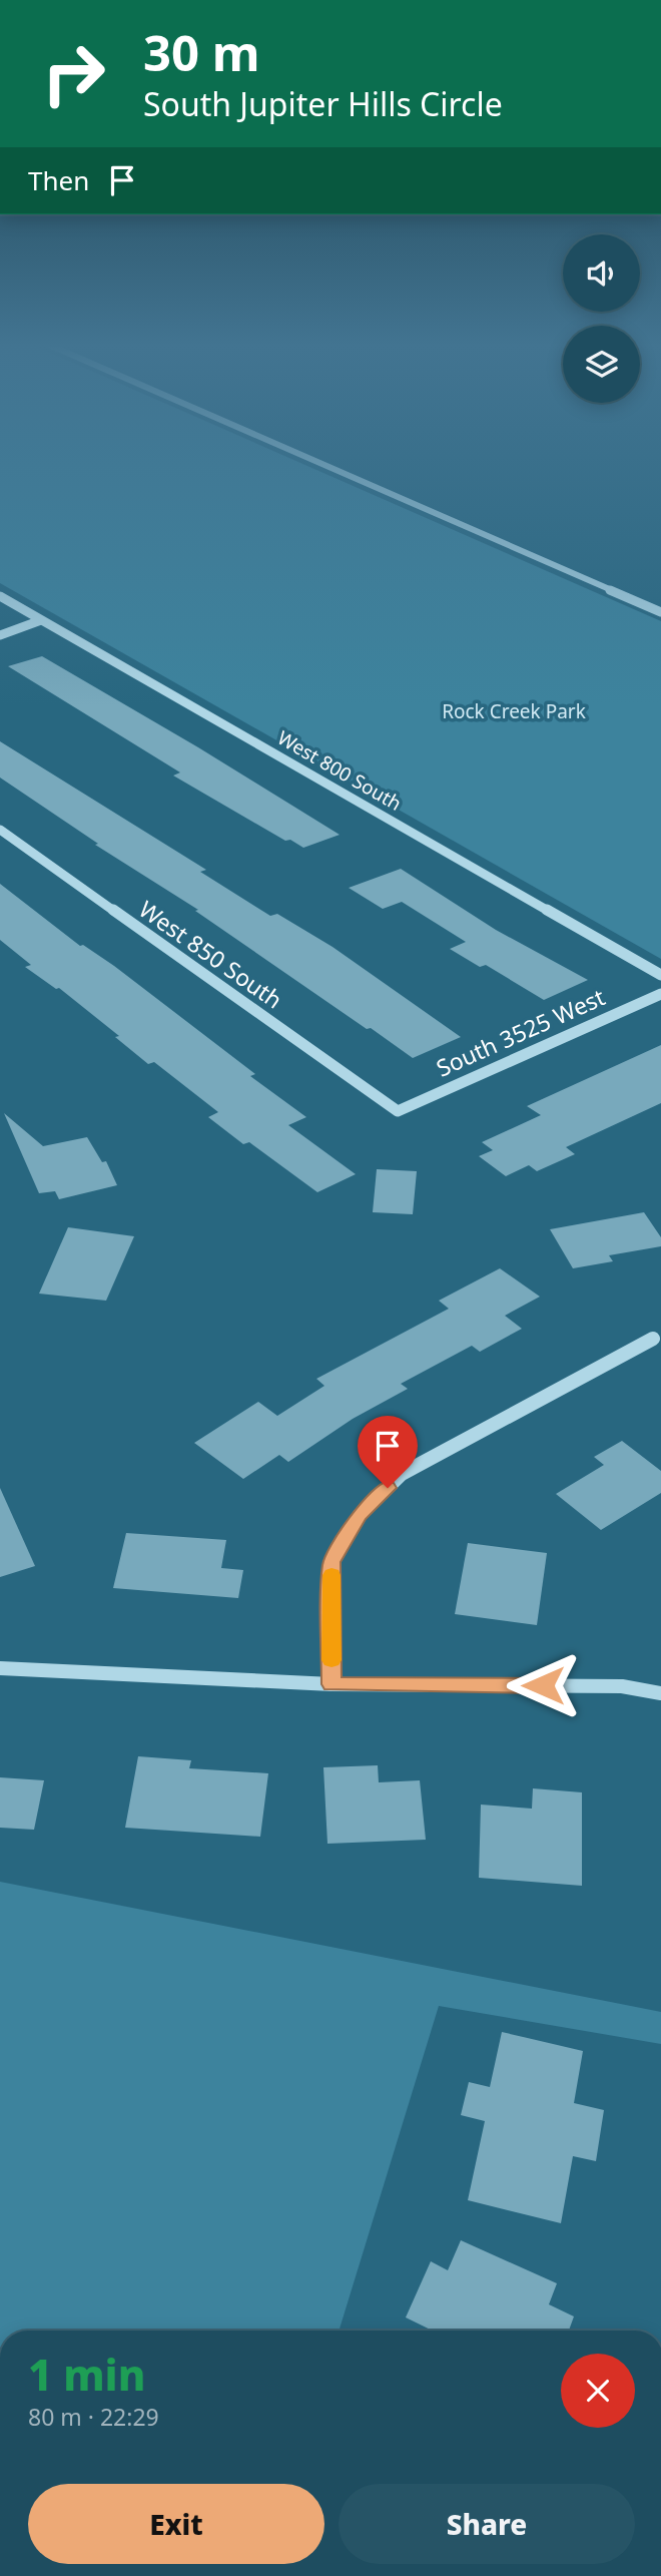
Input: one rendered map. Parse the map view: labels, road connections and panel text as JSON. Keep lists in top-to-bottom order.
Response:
{
  "streets": {
    "street": ["West 800 South", "West 850 South", "South 3525 West"]
  },
  "crossings": [
    ["West 850 South", "South 3525 West"]
  ],
  "parks": ["Rock Creek Park"],
  "page": {
    "turn": ["30 m", "South Jupiter Hills Circle"],
    "then": "Then",
    "heading": ["1 min", "80 m · 22:29"],
    "buttons": ["Exit", "Share"]
  }
}
